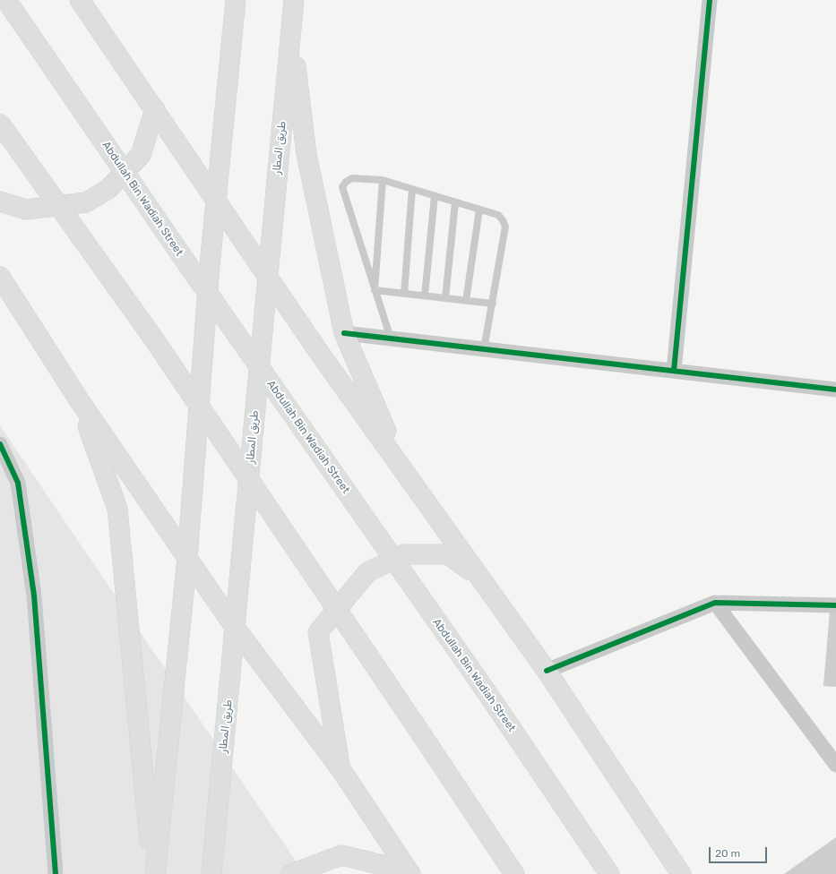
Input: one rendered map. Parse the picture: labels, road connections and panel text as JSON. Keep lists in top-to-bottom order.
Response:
{
  "streets": {
    "main road": ["طريق المطار", "Abdullah Bin Wadiah Street"]
  },
  "scale_bar": "20 m"
}
